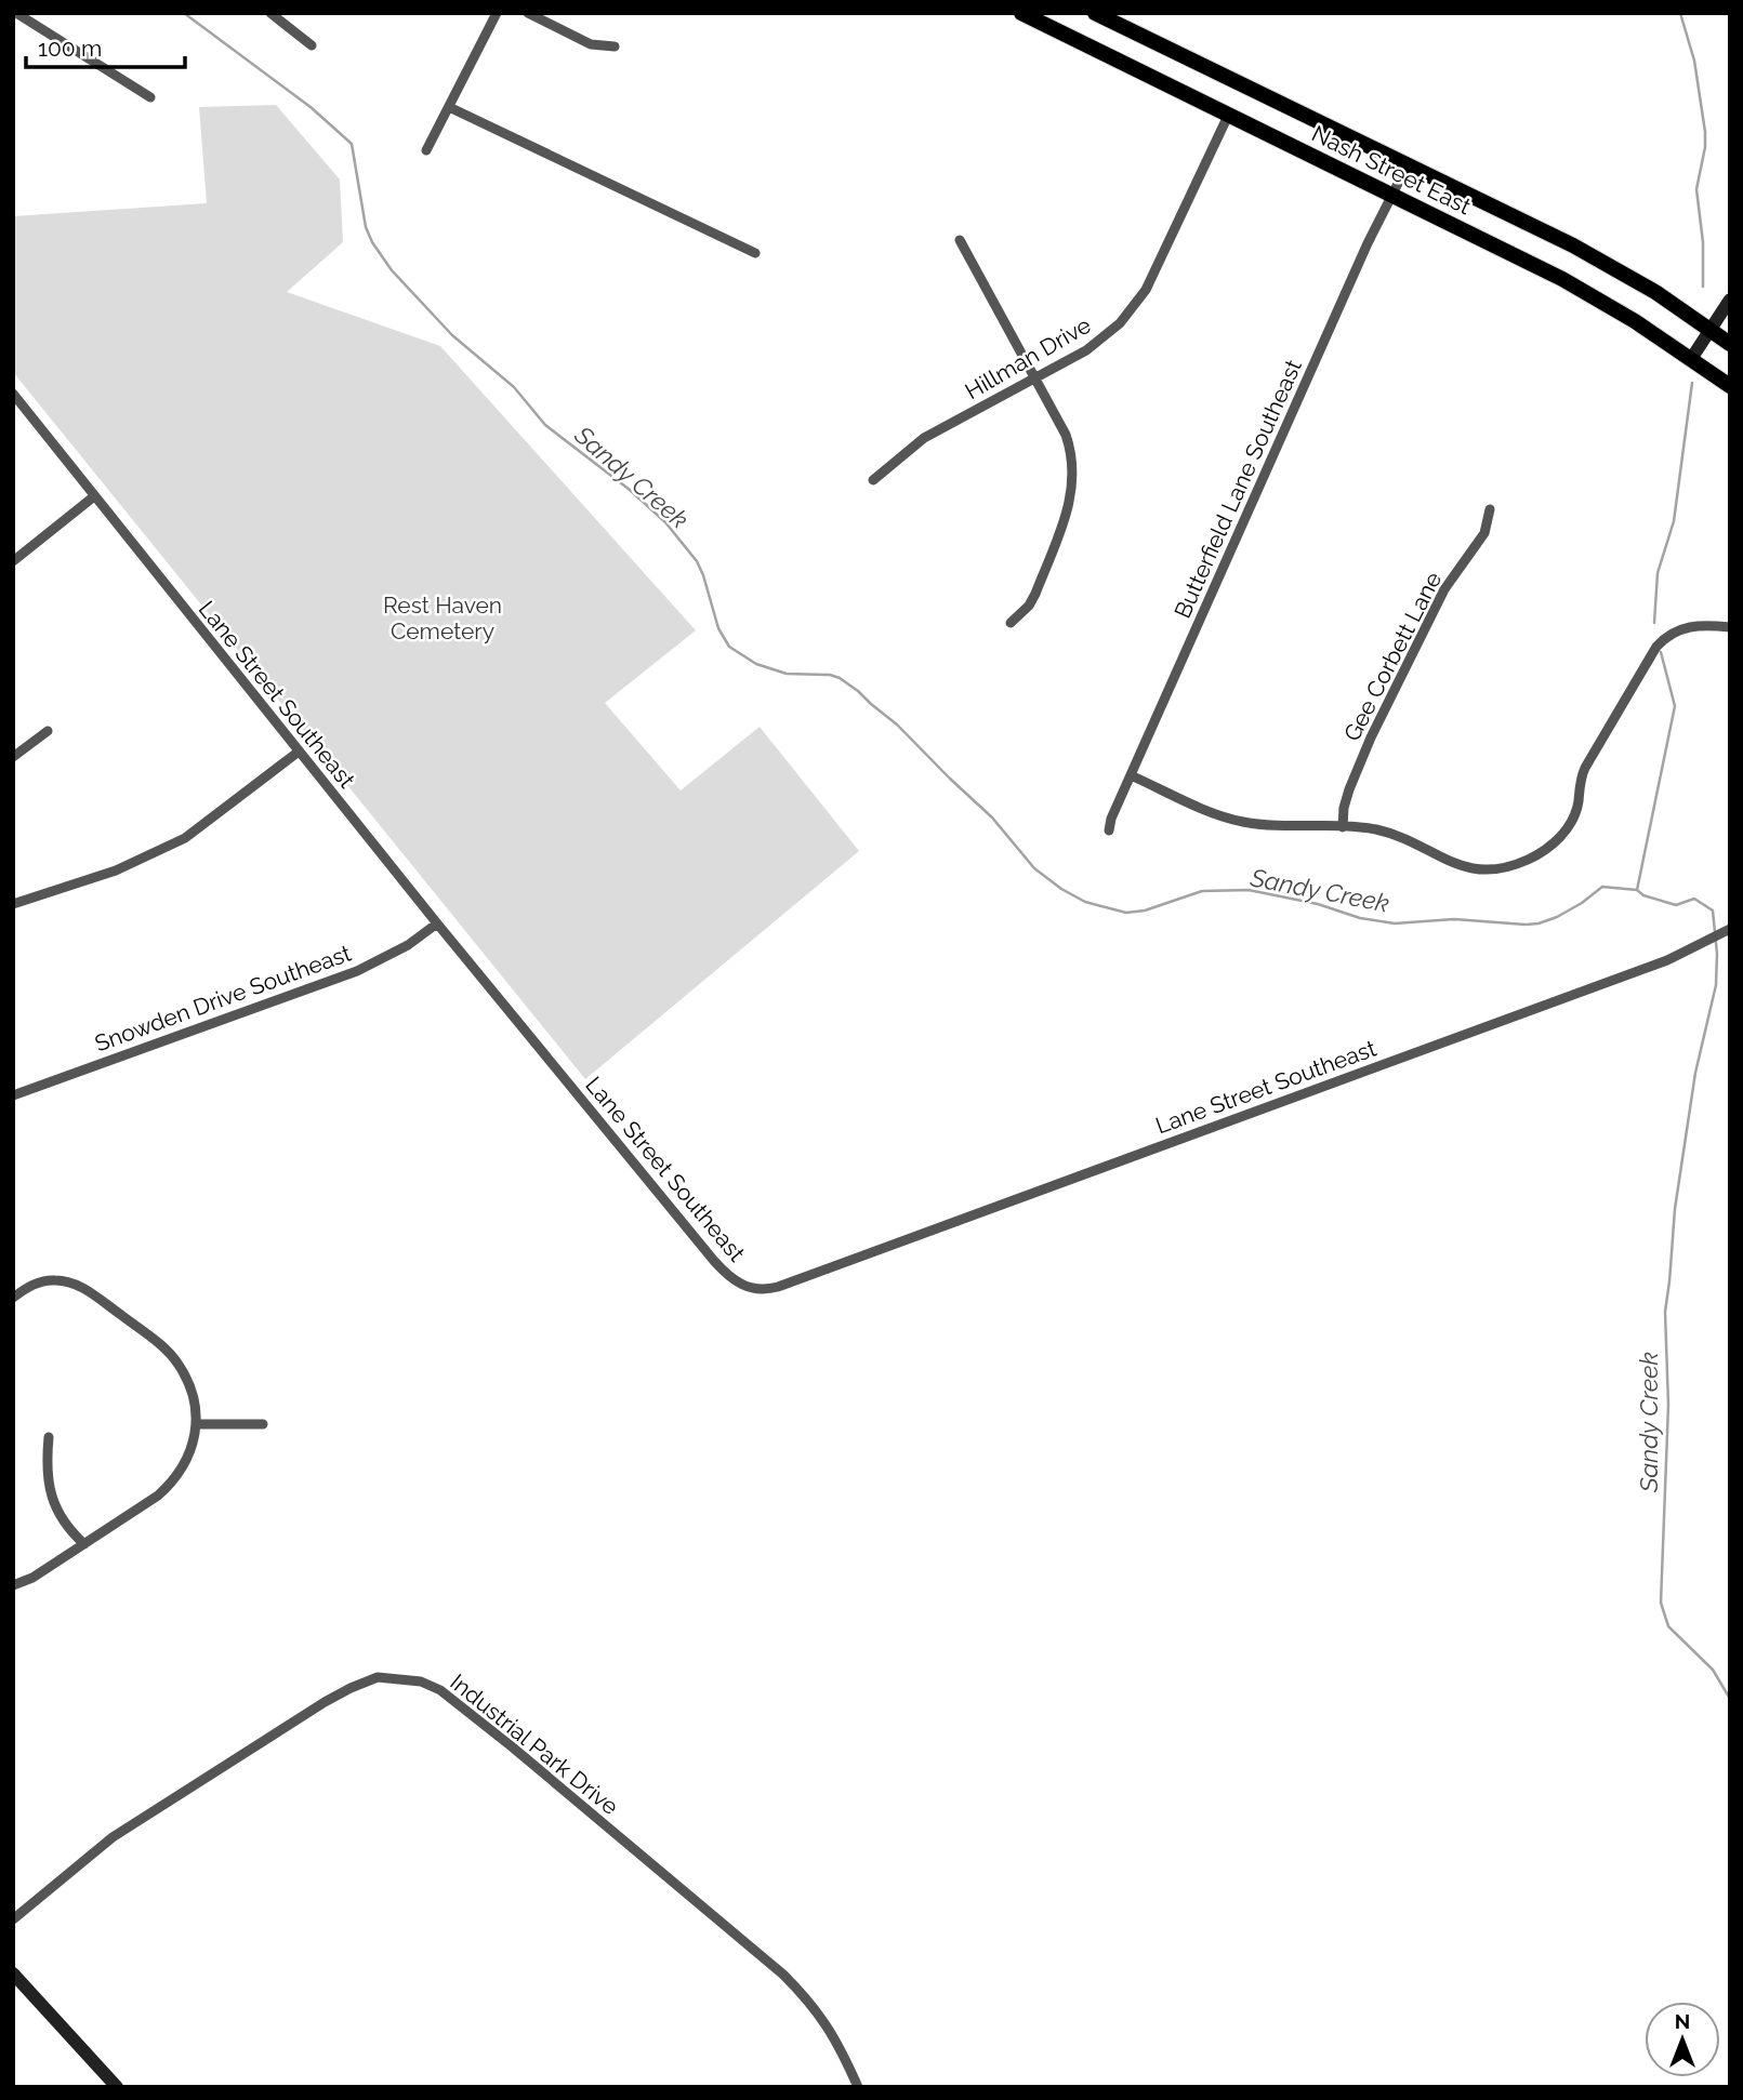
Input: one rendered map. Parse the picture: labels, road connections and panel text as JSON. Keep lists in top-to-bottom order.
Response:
{
  "streets": {
    "main road": ["Nash Street East"],
    "street": [
      "Hillman Drive",
      "Butterfield Lane Southeast",
      "Gee Corbett Lane",
      "Lane Street Southeast",
      "Snowden Drive Southeast",
      "Industrial Park Drive"
    ]
  },
  "crossings": [
    ["Nash Street East", "Hillman Drive"],
    ["Nash Street East", "Butterfield Lane Southeast"],
    ["Lane Street Southeast", "Snowden Drive Southeast"]
  ],
  "water": ["Sandy Creek"],
  "parks": ["Rest Haven Cemetery"],
  "scale_bar": "100 m",
  "north": "top"
}
